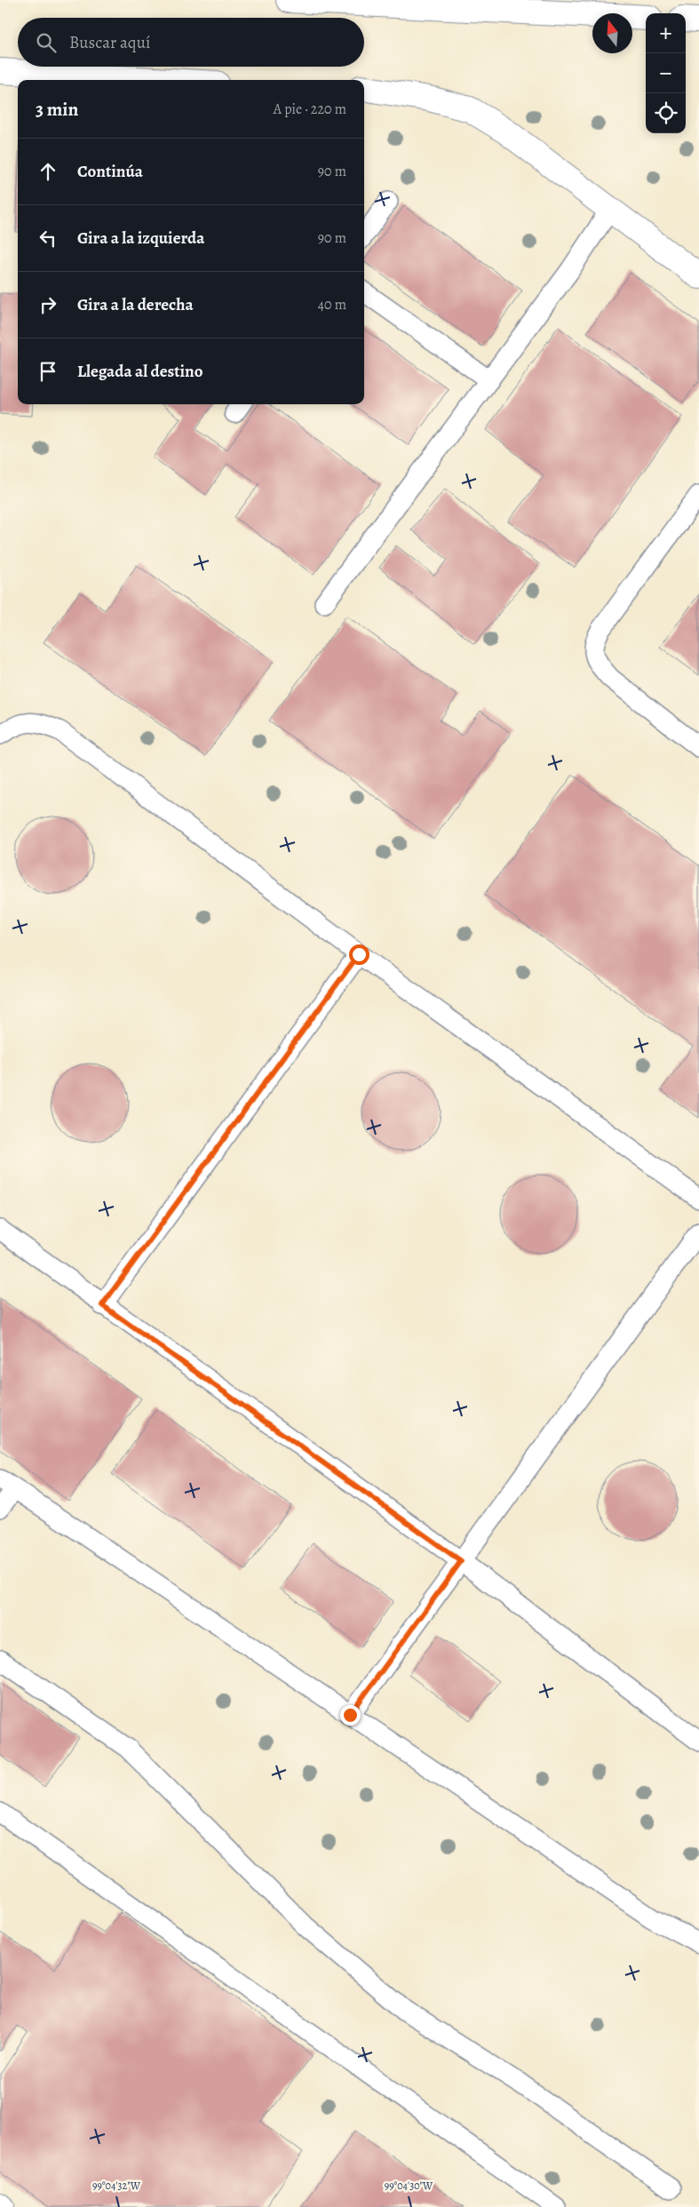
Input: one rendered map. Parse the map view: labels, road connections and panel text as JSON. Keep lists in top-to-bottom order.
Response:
{
  "north": "top",
  "page": {
    "map_buttons": ["+", "−"],
    "search": "Buscar aquí",
    "heading": ["3 min", "A pie · 220 m"],
    "list": [
      ["Continúa", "90 m"],
      ["Gira a la izquierda", "90 m"],
      ["Gira a la derecha", "40 m"],
      "Llegada al destino"
    ]
  },
  "coordinates": ["99°04'32\"W", "99°04'30\"W"]
}
